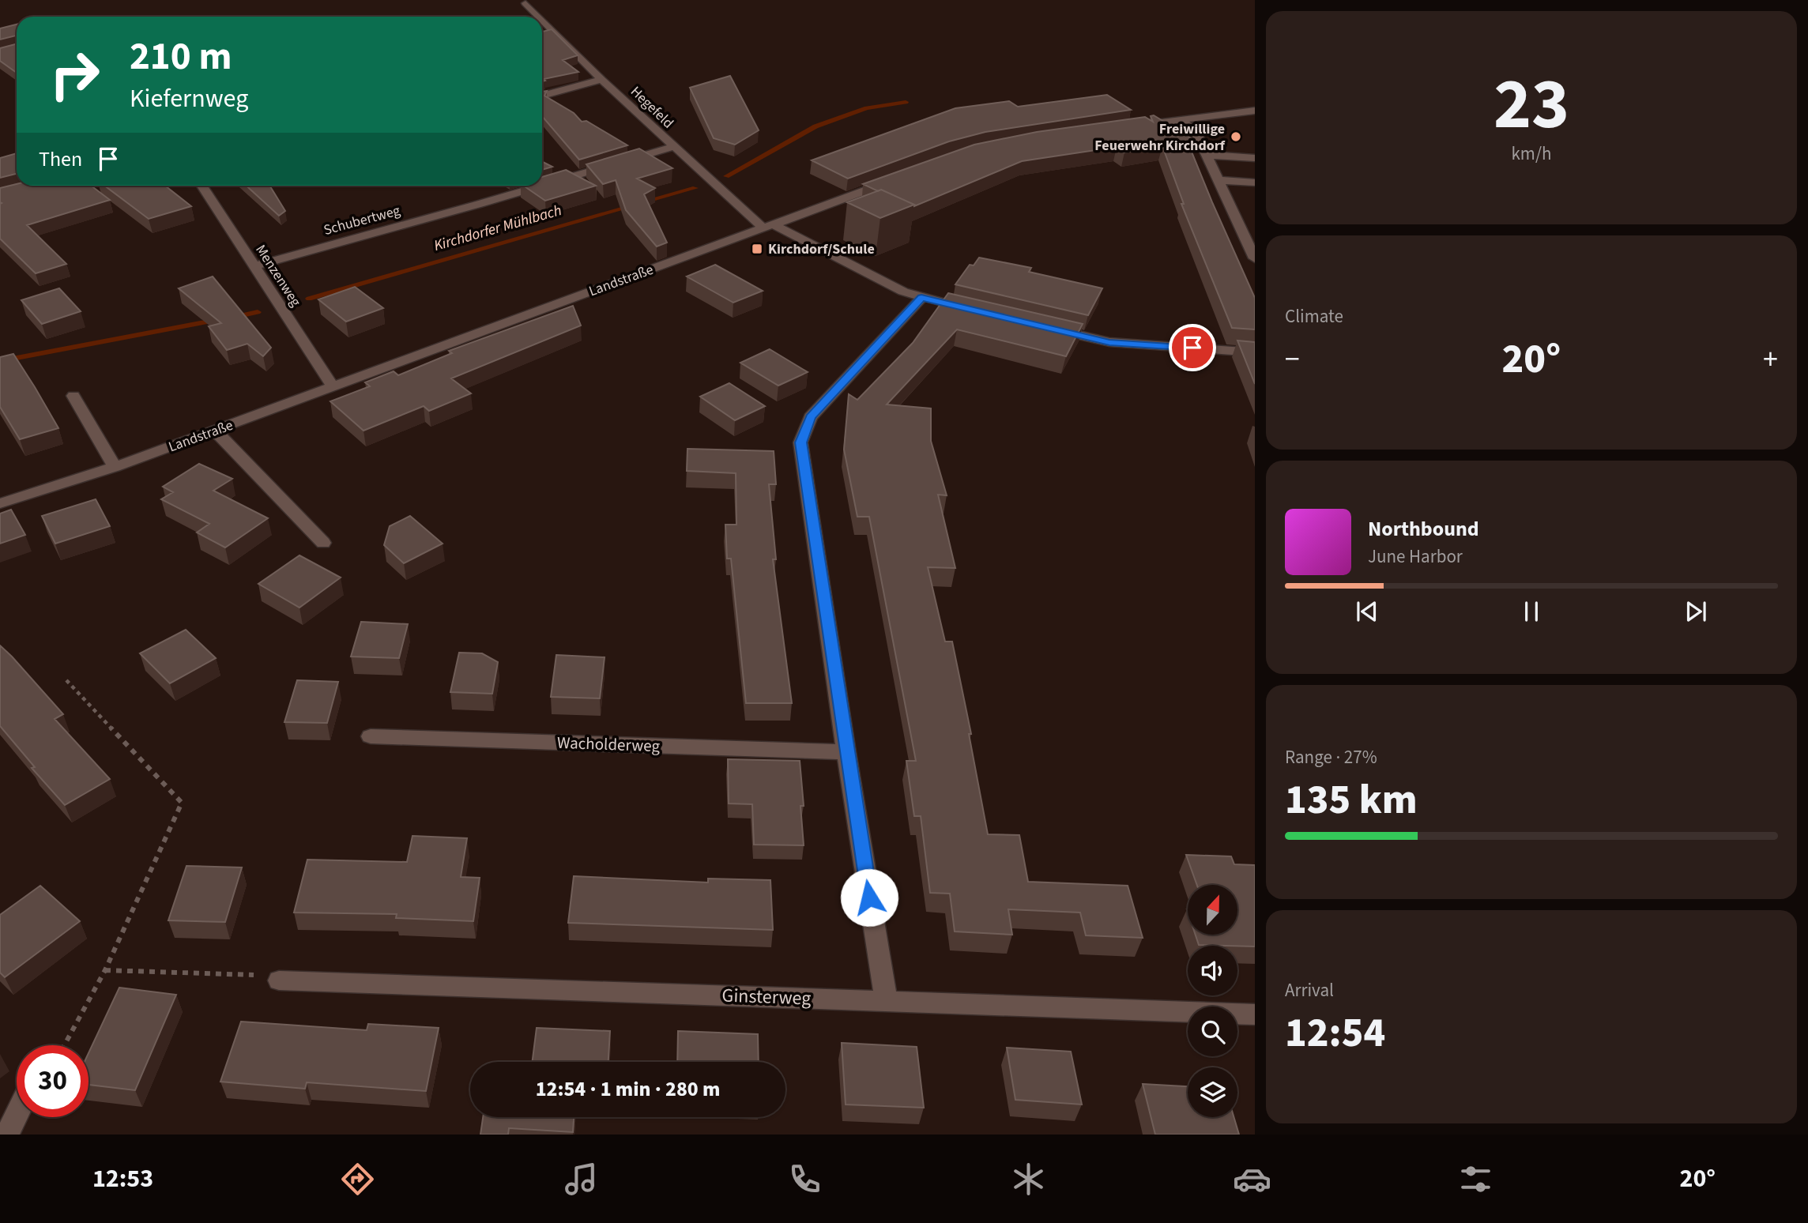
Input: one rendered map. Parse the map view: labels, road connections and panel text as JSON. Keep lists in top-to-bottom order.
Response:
{
  "streets": {
    "street": [
      "Hegefeld",
      "Schubertweg",
      "Menzenweg",
      "Landstraße",
      "Wacholderweg",
      "Ginsterweg"
    ]
  },
  "crossings": [
    ["Hegefeld", "Schubertweg"],
    ["Hegefeld", "Landstraße"],
    ["Schubertweg", "Menzenweg"],
    ["Menzenweg", "Landstraße"]
  ],
  "water": ["Kirchdorfer Mühlbach"],
  "places": {
    "other": ["Freiwillige Feuerwehr Kirchdorf"],
    "transit": ["Kirchdorf/Schule"]
  },
  "north": "top",
  "page": {
    "tile": [
      ["23", "km/h"],
      "Climate",
      ["Range · 27%", "135 km"],
      ["Arrival", "12:54"]
    ],
    "turn": ["210 m", "Kiefernweg"],
    "then": "Then",
    "heat": ["−", "20°", "+"],
    "song": ["Northbound", "June Harbor"],
    "limit": "30",
    "trip": "12:54 · 1 min · 280 m",
    "tabs": ["12:53", "20°"]
  }
}
